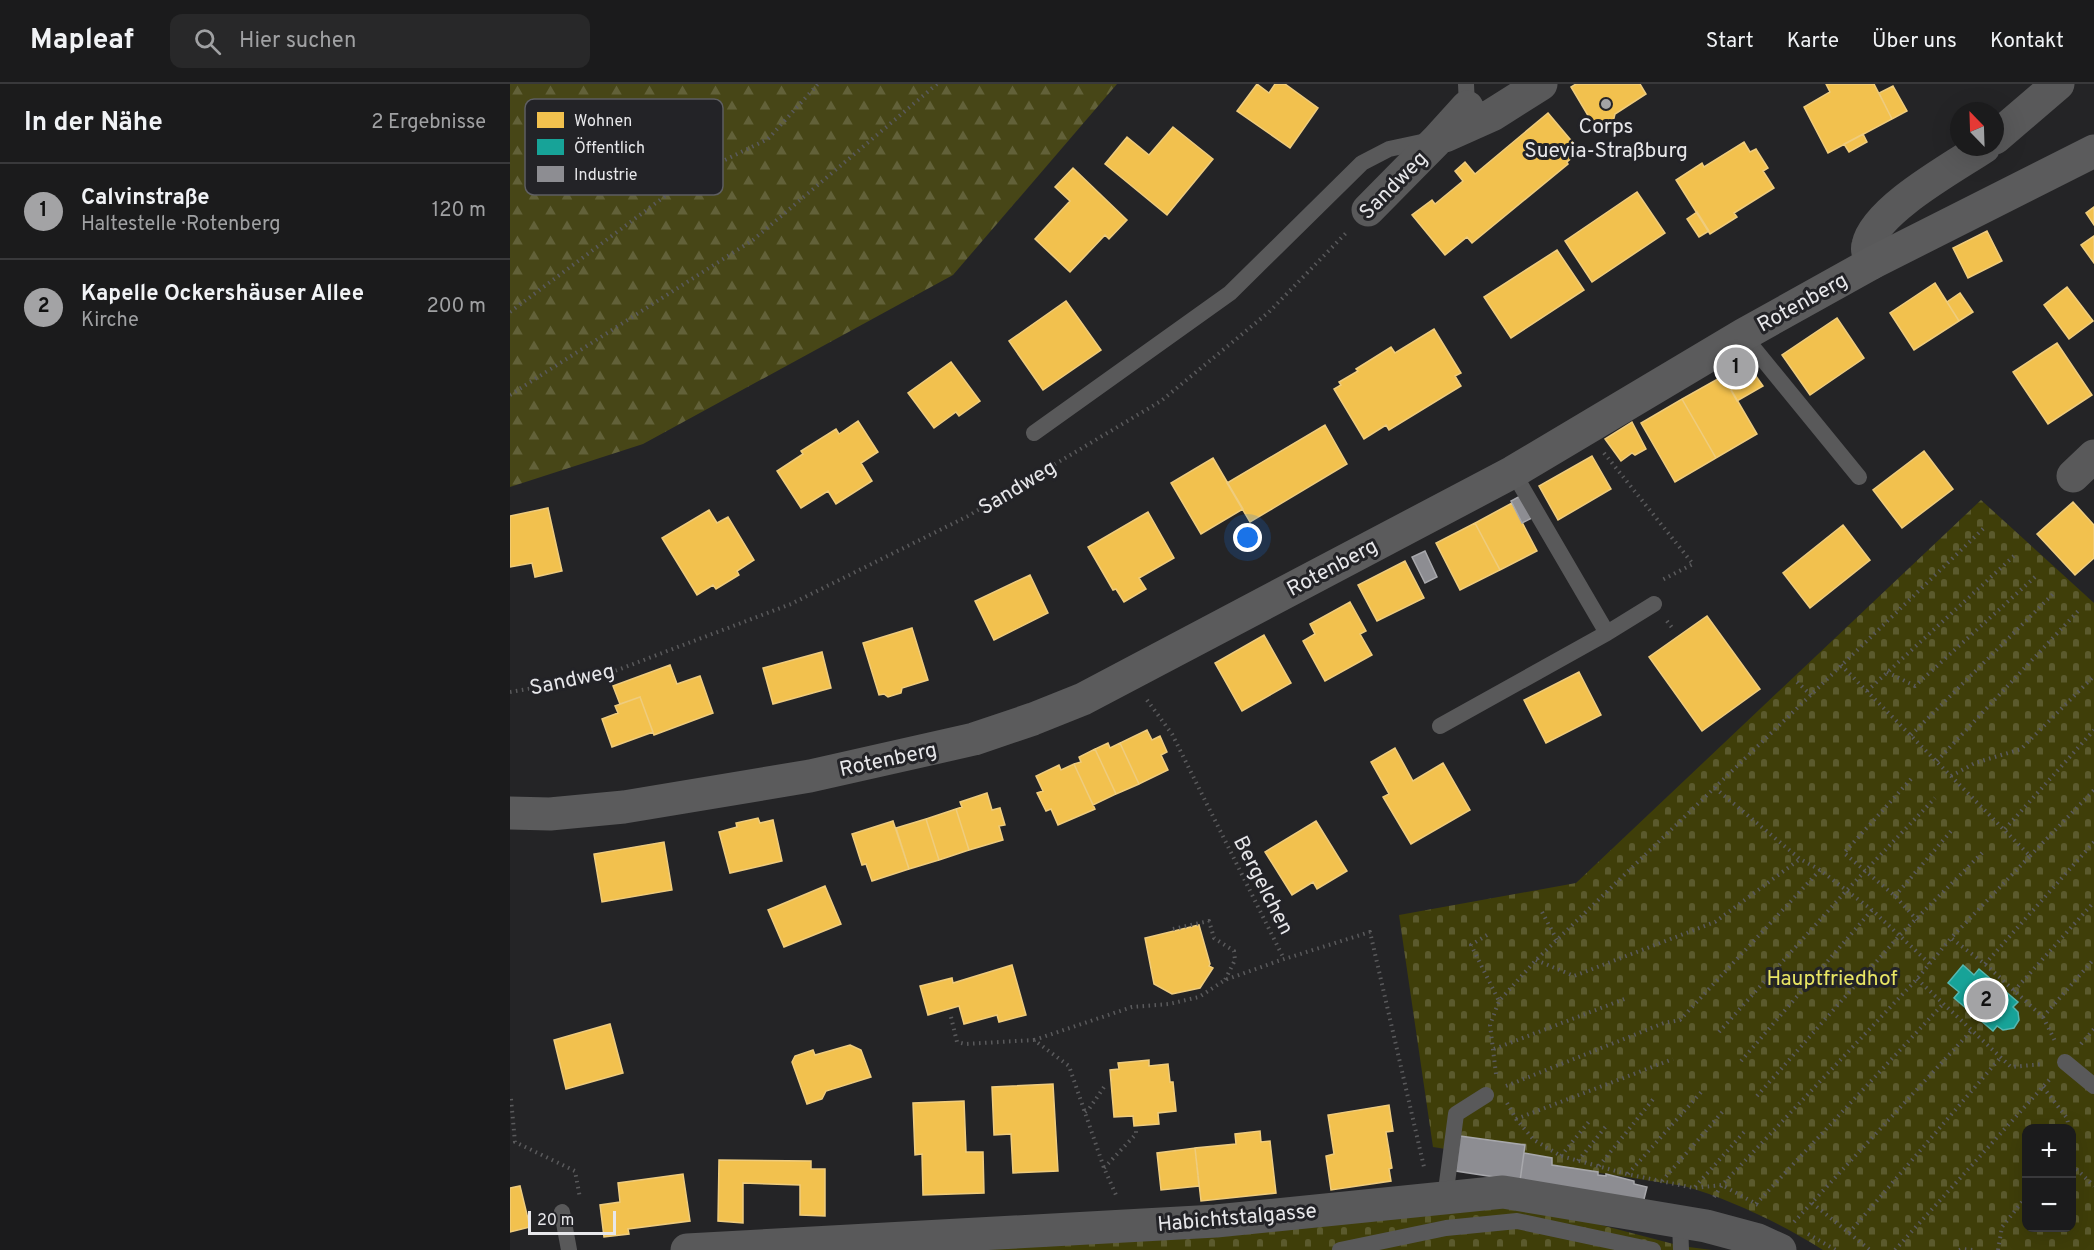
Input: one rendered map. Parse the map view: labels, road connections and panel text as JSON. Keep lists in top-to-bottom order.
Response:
{
  "streets": {
    "street": ["Sandweg", "Rotenberg", "Habichtstalgasse"],
    "path": ["Bergelchen"]
  },
  "crossings": [
    ["Bergelchen", "Habichtstalgasse"]
  ],
  "parks": ["Hauptfriedhof"],
  "places": ["Corps Suevia-Straßburg"],
  "legend": ["Wohnen", "Öffentlich", "Industrie"],
  "scale_bar": "20 m",
  "north": "top left",
  "page": {
    "header": "Mapleaf",
    "search": "Hier suchen",
    "nav": [
      "Start",
      "Karte",
      "Über uns",
      "Kontakt"
    ],
    "heading": ["In der Nähe", "2 Ergebnisse"],
    "list": [
      {
        "mark": "1",
        "name": "Calvinstraße",
        "note": "Haltestelle · Rotenberg",
        "value": "120 m"
      },
      {
        "mark": "2",
        "name": "Kapelle Ockershäuser Allee",
        "note": "Kirche",
        "value": "200 m"
      }
    ],
    "pins": ["1", "2"],
    "map_buttons": ["+", "−"],
    "scale": "20 m"
  }
}
